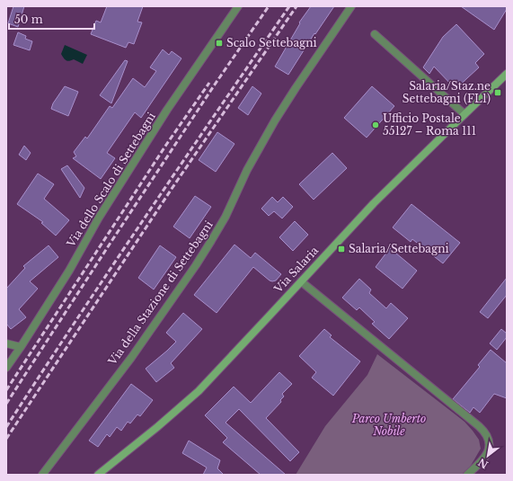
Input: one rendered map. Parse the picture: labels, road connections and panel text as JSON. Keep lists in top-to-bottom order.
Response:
{
  "streets": {
    "street": ["Via dello Scalo di Settebagni", "Via Salaria", "Via della Stazione di Settebagni"]
  },
  "parks": ["Parco Umberto Nobile"],
  "places": {
    "transit": ["Scalo Settebagni", "Salaria/Staz.ne Settebagni (FL1)", "Salaria/Settebagni"],
    "other": ["Ufficio Postale 55127 – Roma 111"]
  },
  "scale_bar": "50 m",
  "north": "bottom left"
}
